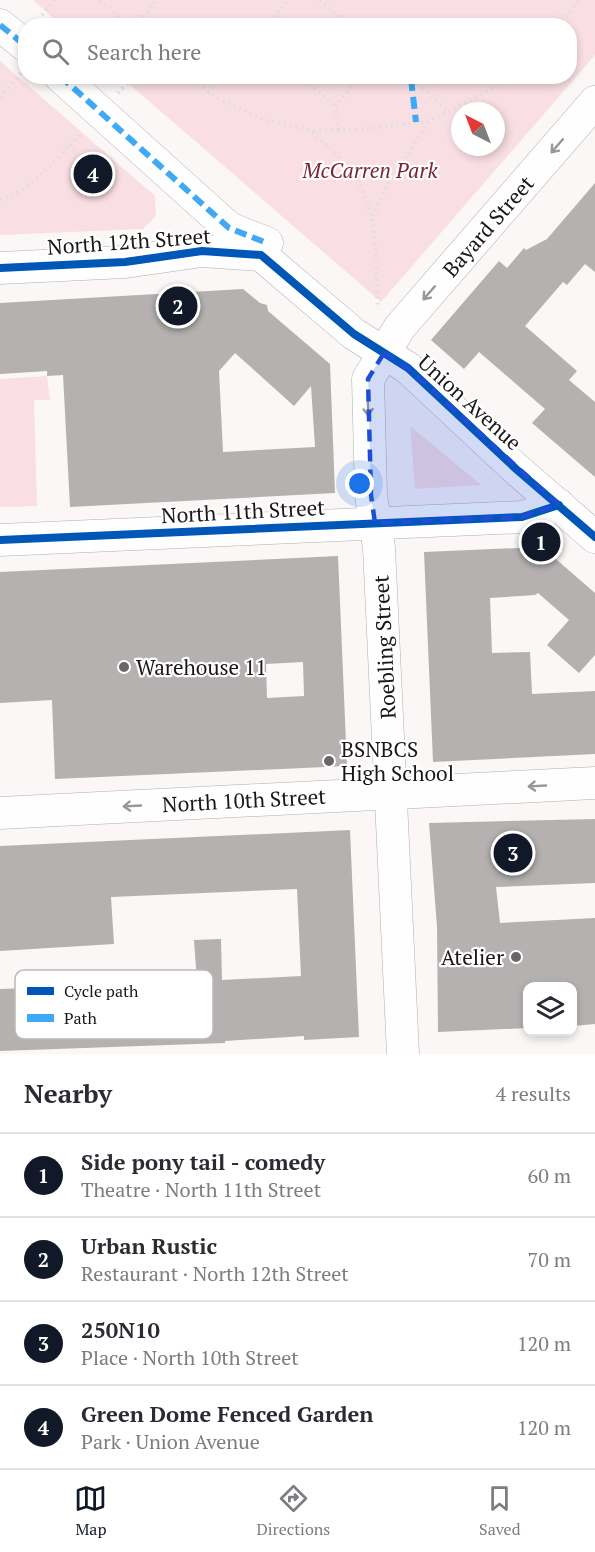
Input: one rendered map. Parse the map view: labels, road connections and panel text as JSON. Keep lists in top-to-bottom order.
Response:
{
  "streets": {
    "street": [
      "Bayard Street",
      "North 12th Street",
      "Union Avenue",
      "North 11th Street",
      "Roebling Street",
      "North 10th Street"
    ]
  },
  "crossings": [
    ["Bayard Street", "Union Avenue"],
    ["Bayard Street", "Roebling Street"],
    ["North 12th Street", "Union Avenue"],
    ["Union Avenue", "North 11th Street"],
    ["Union Avenue", "Roebling Street"],
    ["North 11th Street", "Roebling Street"],
    ["Roebling Street", "North 10th Street"]
  ],
  "one_way": ["Bayard Street", "North 10th Street"],
  "parks": ["McCarren Park"],
  "places": ["Warehouse 11", "BSNBCS High School", "Atelier"],
  "legend": ["Cycle path", "Path"],
  "north": "top left",
  "page": {
    "search": "Search here",
    "pins": [
      "4",
      "2",
      "1",
      "3"
    ],
    "heading": ["Nearby", "4 results"],
    "list": [
      {
        "mark": "1",
        "name": "Side pony tail - comedy",
        "note": "Theatre · North 11th Street",
        "value": "60 m"
      },
      {
        "mark": "2",
        "name": "Urban Rustic",
        "note": "Restaurant · North 12th Street",
        "value": "70 m"
      },
      {
        "mark": "3",
        "name": "250N10",
        "note": "Place · North 10th Street",
        "value": "120 m"
      },
      {
        "mark": "4",
        "name": "Green Dome Fenced Garden",
        "note": "Park · Union Avenue",
        "value": "120 m"
      }
    ],
    "nav": ["Map", "Directions", "Saved"]
  }
}
